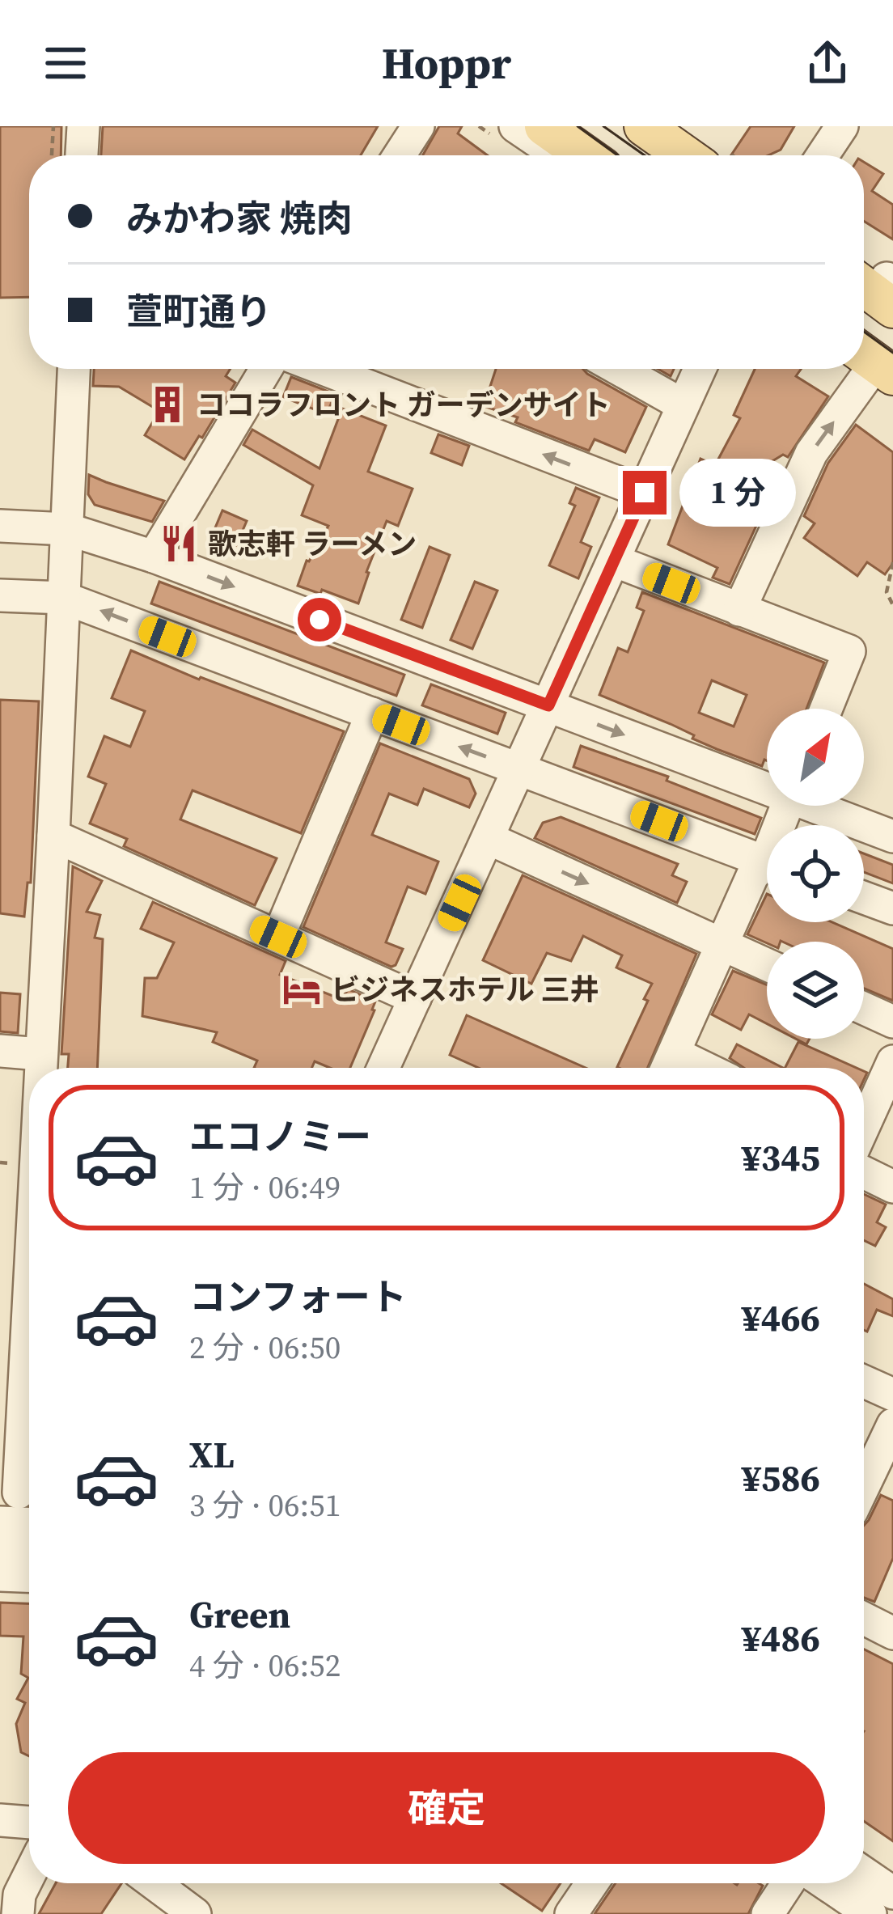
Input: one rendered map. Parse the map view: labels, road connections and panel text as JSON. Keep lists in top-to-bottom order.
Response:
{
  "places": {
    "building": ["ココラフロント ガーデンサイト"],
    "restaurant": ["歌志軒 ラーメン"],
    "hotel": ["ビジネスホテル 三井"]
  },
  "north": "top right",
  "page": {
    "header": "Hoppr",
    "banner": ["みかわ家 焼肉", "萱町通り"],
    "bubble": "1 分",
    "list": [
      {
        "name": "エコノミー",
        "note": "1 分 · 06:49",
        "value": "¥345"
      },
      {
        "name": "コンフォート",
        "note": "2 分 · 06:50",
        "value": "¥466"
      },
      {
        "name": "XL",
        "note": "3 分 · 06:51",
        "value": "¥586"
      },
      {
        "name": "Green",
        "note": "4 分 · 06:52",
        "value": "¥486"
      }
    ],
    "buttons": "確定"
  }
}
